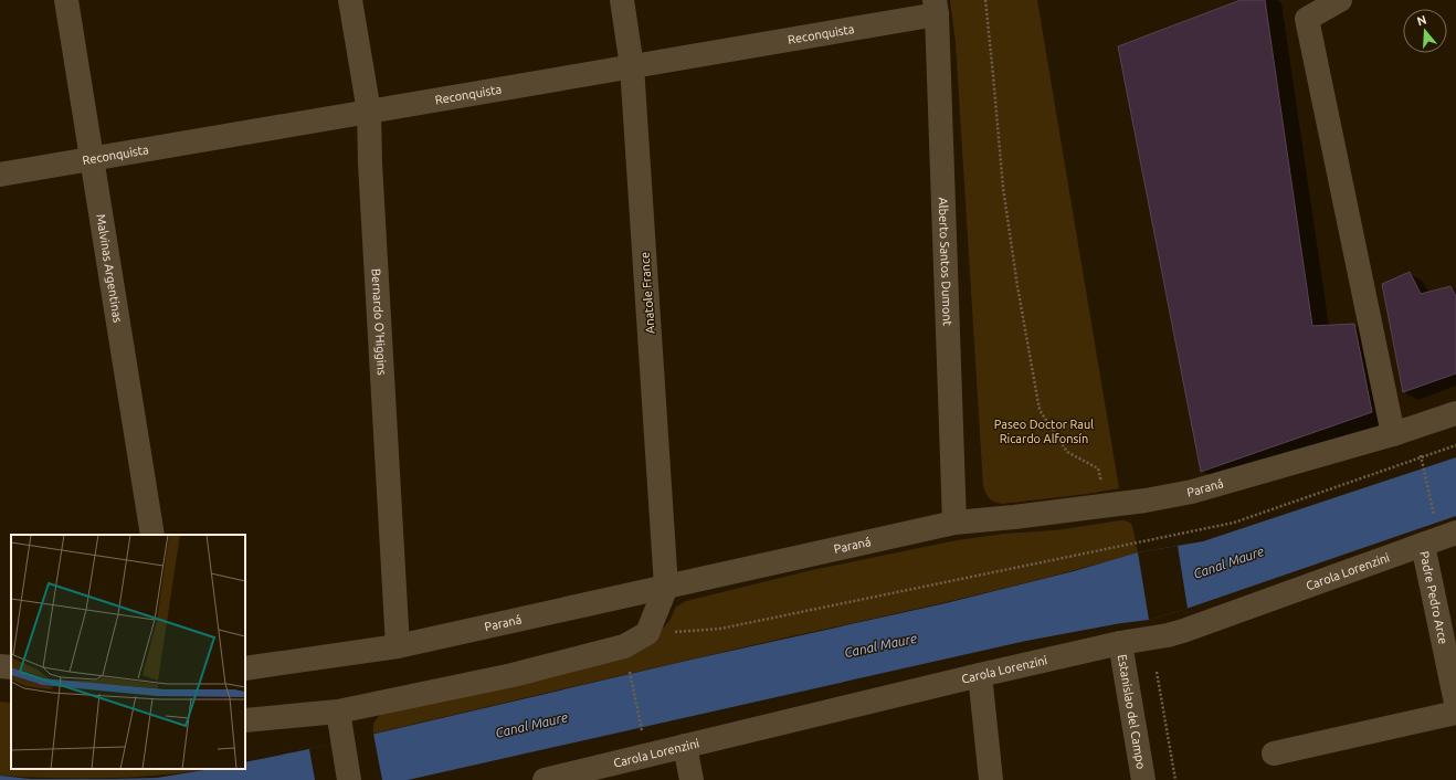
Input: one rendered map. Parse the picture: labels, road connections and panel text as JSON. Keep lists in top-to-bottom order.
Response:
{
  "streets": {
    "street": [
      "Reconquista",
      "Alberto Santos Dumont",
      "Malvinas Argentinas",
      "Anatole France",
      "Bernardo O'Higgins",
      "Paraná",
      "Carola Lorenzini",
      "Padre Pedro Arce",
      "Estanislao del Campo"
    ]
  },
  "crossings": [
    ["Reconquista", "Alberto Santos Dumont"],
    ["Reconquista", "Malvinas Argentinas"],
    ["Reconquista", "Anatole France"],
    ["Reconquista", "Bernardo O'Higgins"],
    ["Alberto Santos Dumont", "Paraná"],
    ["Anatole France", "Paraná"],
    ["Bernardo O'Higgins", "Paraná"],
    ["Carola Lorenzini", "Padre Pedro Arce"],
    ["Carola Lorenzini", "Estanislao del Campo"]
  ],
  "water": ["Canal Maure"],
  "parks": ["Paseo Doctor Raul Ricardo Alfonsín"],
  "north": "top"
}
